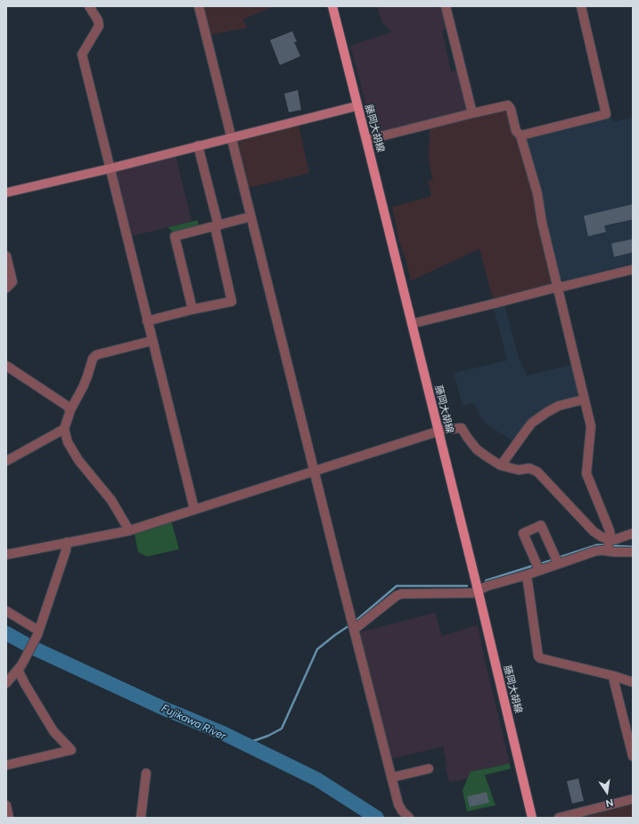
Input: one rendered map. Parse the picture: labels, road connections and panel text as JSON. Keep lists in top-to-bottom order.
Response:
{
  "streets": {
    "main road": ["藤岡大胡線"]
  },
  "water": ["Fujikawa River"],
  "north": "bottom"
}
